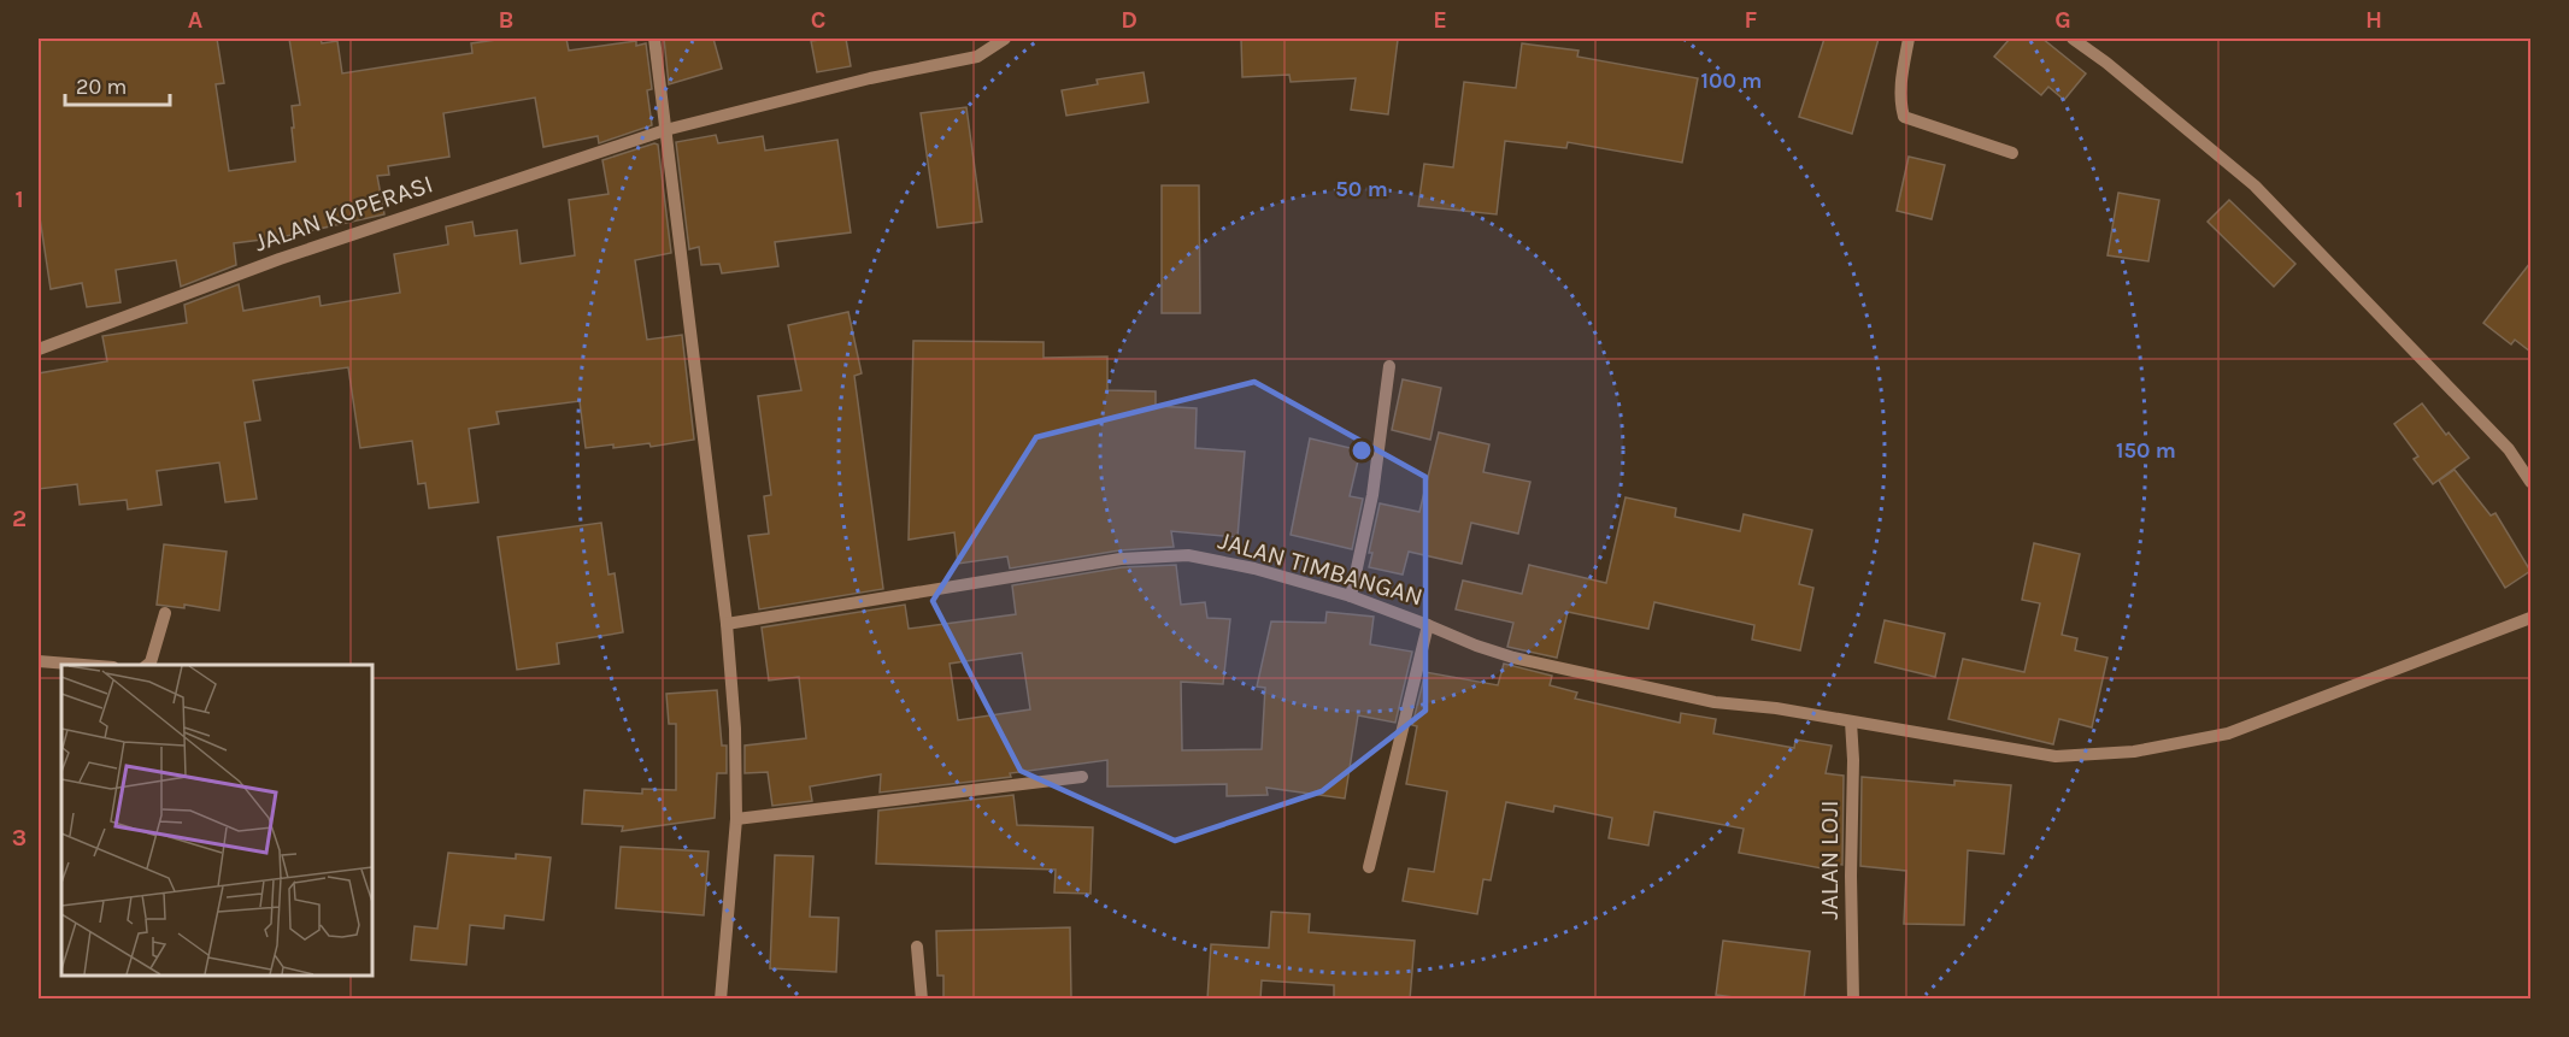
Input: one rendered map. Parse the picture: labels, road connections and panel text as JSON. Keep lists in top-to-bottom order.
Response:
{
  "streets": {
    "street": ["JALAN KOPERASI", "JALAN TIMBANGAN", "JALAN LOJI"]
  },
  "crossings": [
    ["JALAN TIMBANGAN", "JALAN LOJI"]
  ],
  "scale_bar": "20 m",
  "grid": {
    "columns": [
      "A",
      "B",
      "C",
      "D",
      "E",
      "F",
      "G",
      "H"
    ],
    "rows": ["1", "2", "3"]
  },
  "rings": ["100 m", "50 m", "150 m"]
}
